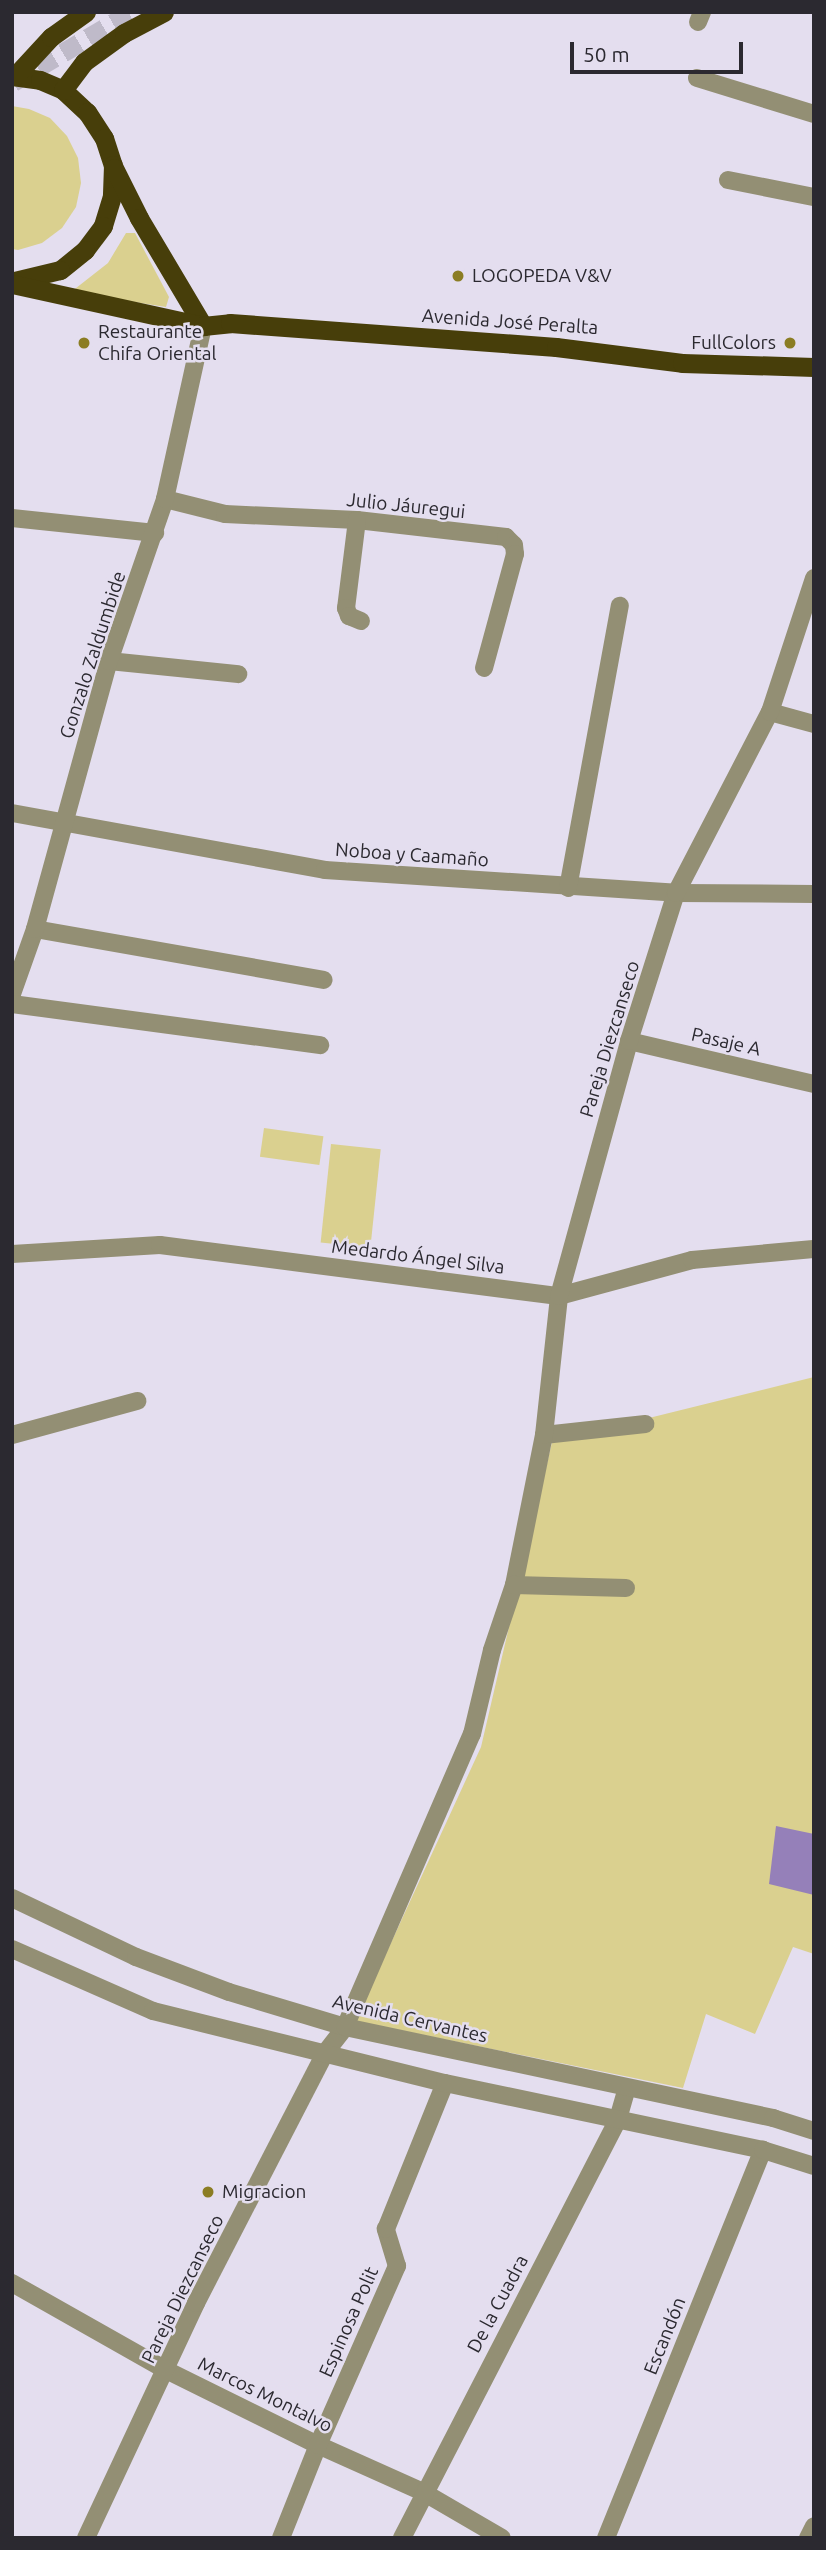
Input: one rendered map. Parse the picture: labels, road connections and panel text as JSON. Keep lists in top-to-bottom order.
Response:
{
  "streets": {
    "highway": ["Avenida José Peralta"],
    "street": [
      "Julio Jáuregui",
      "Gonzalo Zaldumbide",
      "Noboa y Caamaño",
      "Pareja Diezcanseco",
      "Pasaje A",
      "Medardo Ángel Silva",
      "Avenida Cervantes",
      "De la Cuadra",
      "Espinosa Polit",
      "Escandón",
      "Marcos Montalvo"
    ]
  },
  "crossings": [
    ["Avenida José Peralta", "Gonzalo Zaldumbide"],
    ["Julio Jáuregui", "Gonzalo Zaldumbide"],
    ["Gonzalo Zaldumbide", "Noboa y Caamaño"],
    ["Noboa y Caamaño", "Pareja Diezcanseco"],
    ["Pareja Diezcanseco", "Pasaje A"],
    ["Pareja Diezcanseco", "Medardo Ángel Silva"],
    ["Pareja Diezcanseco", "Avenida Cervantes"],
    ["Pareja Diezcanseco", "Marcos Montalvo"],
    ["Avenida Cervantes", "De la Cuadra"],
    ["De la Cuadra", "Marcos Montalvo"],
    ["Espinosa Polit", "Marcos Montalvo"]
  ],
  "places": [
    "LOGOPEDA V&V",
    "Restaurante Chifa Oriental",
    "FullColors",
    "Migracion"
  ],
  "scale_bar": "50 m"
}
